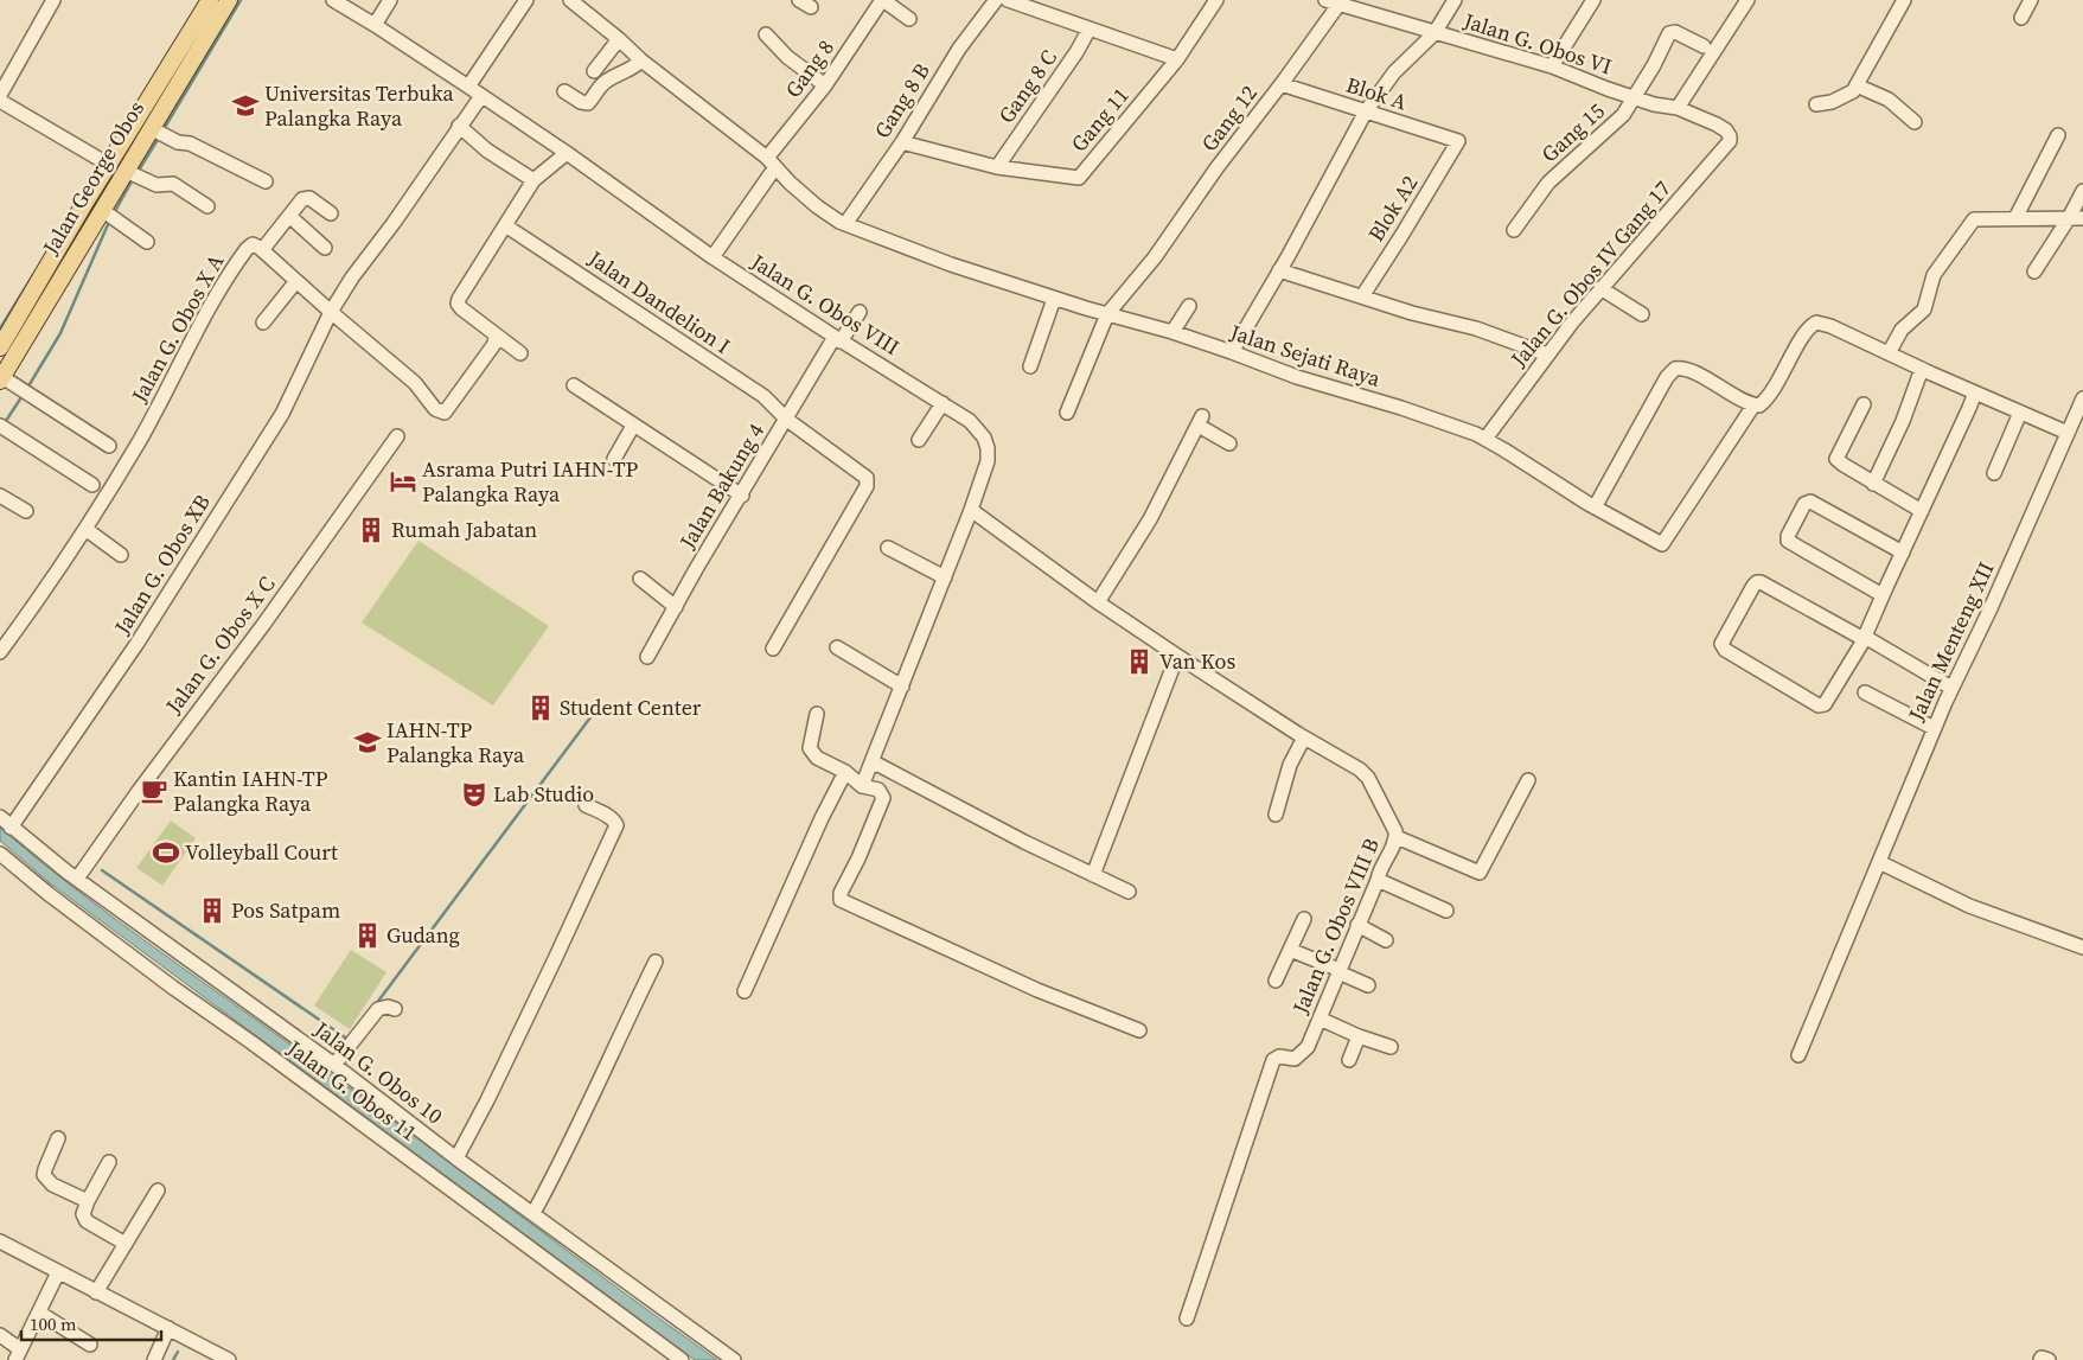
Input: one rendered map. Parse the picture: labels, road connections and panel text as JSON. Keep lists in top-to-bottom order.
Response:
{
  "streets": {
    "main road": ["Jalan George Obos"],
    "street": [
      "Jalan G. Obos VI",
      "Gang 8",
      "Gang 8 C",
      "Blok A",
      "Gang 8 B",
      "Gang 12",
      "Gang 11",
      "Gang 15",
      "Blok A2",
      "Jalan G. Obos IV Gang 17",
      "Jalan Dandelion I",
      "Jalan G. Obos VIII",
      "Jalan G. Obos X A",
      "Jalan Sejati Raya",
      "Jalan Bakung 4",
      "Jalan G. Obos XB",
      "Jalan Menteng XII",
      "Jalan G. Obos X C",
      "Jalan G. Obos VIII B",
      "Jalan G. Obos 10",
      "Jalan G. Obos 11"
    ]
  },
  "crossings": [
    ["Jalan G. Obos VI", "Gang 12"],
    ["Jalan G. Obos VI", "Gang 15"],
    ["Jalan G. Obos VI", "Jalan G. Obos IV Gang 17"],
    ["Gang 8", "Jalan G. Obos VIII"],
    ["Gang 8", "Jalan Sejati Raya"],
    ["Gang 8 C", "Gang 11"],
    ["Blok A", "Gang 12"],
    ["Blok A", "Blok A2"],
    ["Gang 8 B", "Gang 11"],
    ["Gang 8 B", "Jalan Sejati Raya"],
    ["Gang 12", "Jalan Sejati Raya"],
    ["Jalan G. Obos IV Gang 17", "Jalan Sejati Raya"],
    ["Jalan Dandelion I", "Jalan Bakung 4"],
    ["Jalan G. Obos VIII", "Jalan Bakung 4"],
    ["Jalan G. Obos VIII", "Jalan G. Obos VIII B"],
    ["Jalan G. Obos XB", "Jalan G. Obos 10"],
    ["Jalan G. Obos X C", "Jalan G. Obos 10"]
  ],
  "places": {
    "school or university": ["Universitas Terbuka Palangka Raya", "IAHN-TP Palangka Raya"],
    "hotel": ["Asrama Putri IAHN-TP Palangka Raya"],
    "building": [
      "Rumah Jabatan",
      "Van Kos",
      "Student Center",
      "Pos Satpam",
      "Gudang"
    ],
    "cafe": ["Kantin IAHN-TP Palangka Raya"],
    "theatre": ["Lab Studio"],
    "sports": ["Volleyball Court"]
  },
  "scale_bar": "100 m"
}
